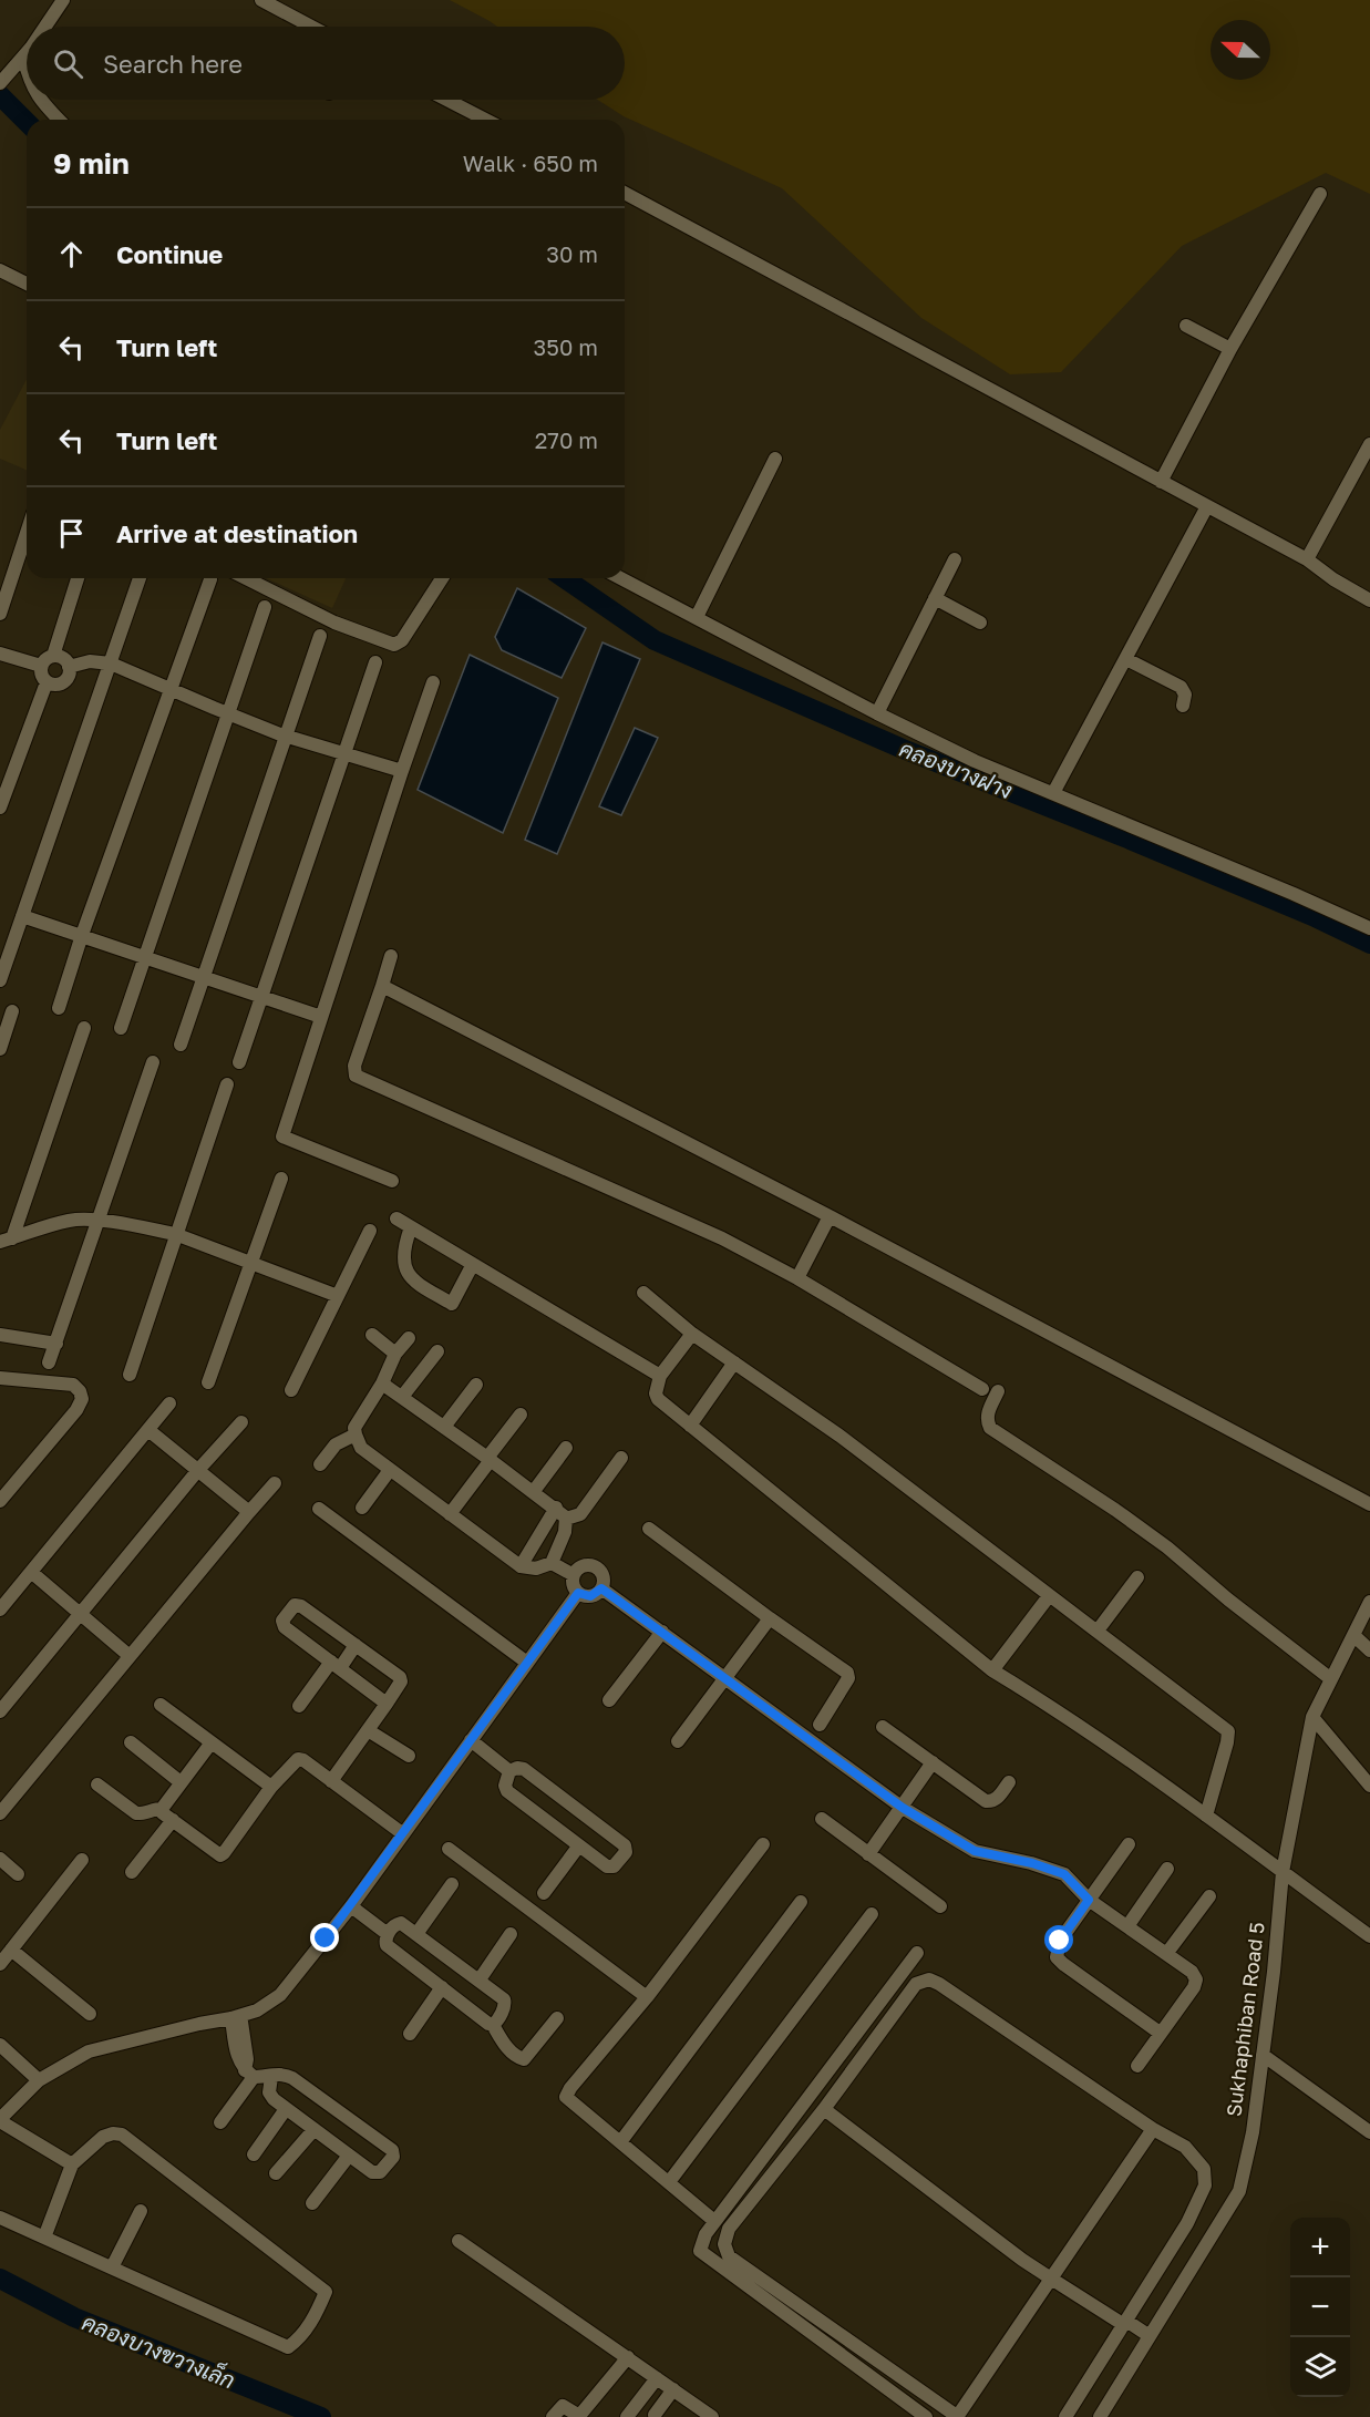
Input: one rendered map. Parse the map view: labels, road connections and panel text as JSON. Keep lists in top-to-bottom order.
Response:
{
  "streets": {
    "street": ["Sukhaphiban Road 5"]
  },
  "water": ["คลองบางฝาง", "คลองบางขวางเล็ก"],
  "north": "left",
  "page": {
    "search": "Search here",
    "heading": ["9 min", "Walk · 650 m"],
    "list": [
      ["Continue", "30 m"],
      ["Turn left", "350 m"],
      ["Turn left", "270 m"],
      "Arrive at destination"
    ],
    "map_buttons": ["+", "−"]
  }
}
